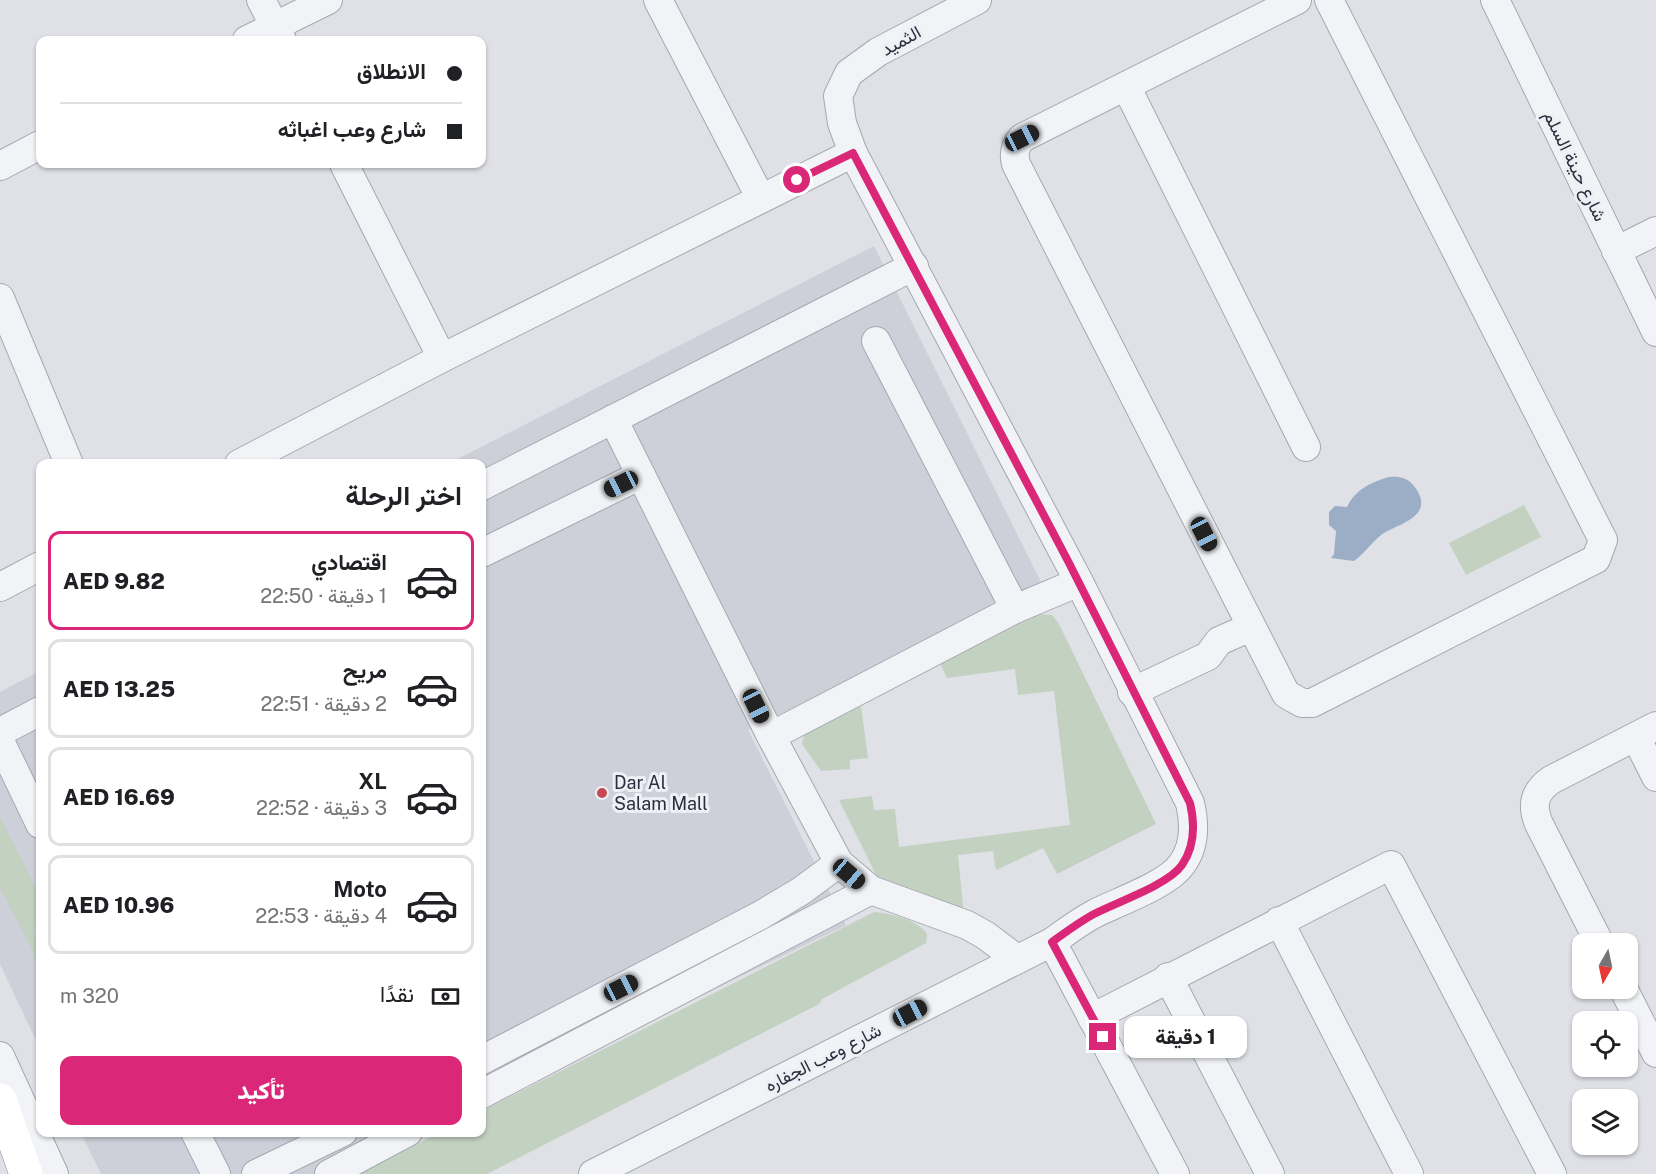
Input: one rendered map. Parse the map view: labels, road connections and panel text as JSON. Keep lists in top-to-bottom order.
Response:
{
  "streets": {
    "street": ["الثميد", "شارع حينة السلم", "شارع وعب الجفاره"]
  },
  "crossings": [
    ["الثميد", "شارع وعب الجفاره"]
  ],
  "places": ["Dar Al Salam Mall"],
  "north": "bottom",
  "page": {
    "banner": ["الانطلاق", "شارع وعب اغباثه"],
    "heading": "اختر الرحلة",
    "list": [
      {
        "name": "اقتصادي",
        "note": "1 دقيقة · 22:50",
        "value": "AED 9.82"
      },
      {
        "name": "مريح",
        "note": "2 دقيقة · 22:51",
        "value": "AED 13.25"
      },
      {
        "name": "XL",
        "note": "3 دقيقة · 22:52",
        "value": "AED 16.69"
      },
      {
        "name": "Moto",
        "note": "4 دقيقة · 22:53",
        "value": "AED 10.96"
      }
    ],
    "pay": ["نقدًا", "320 m"],
    "bubble": "1 دقيقة",
    "buttons": "تأكيد"
  }
}
